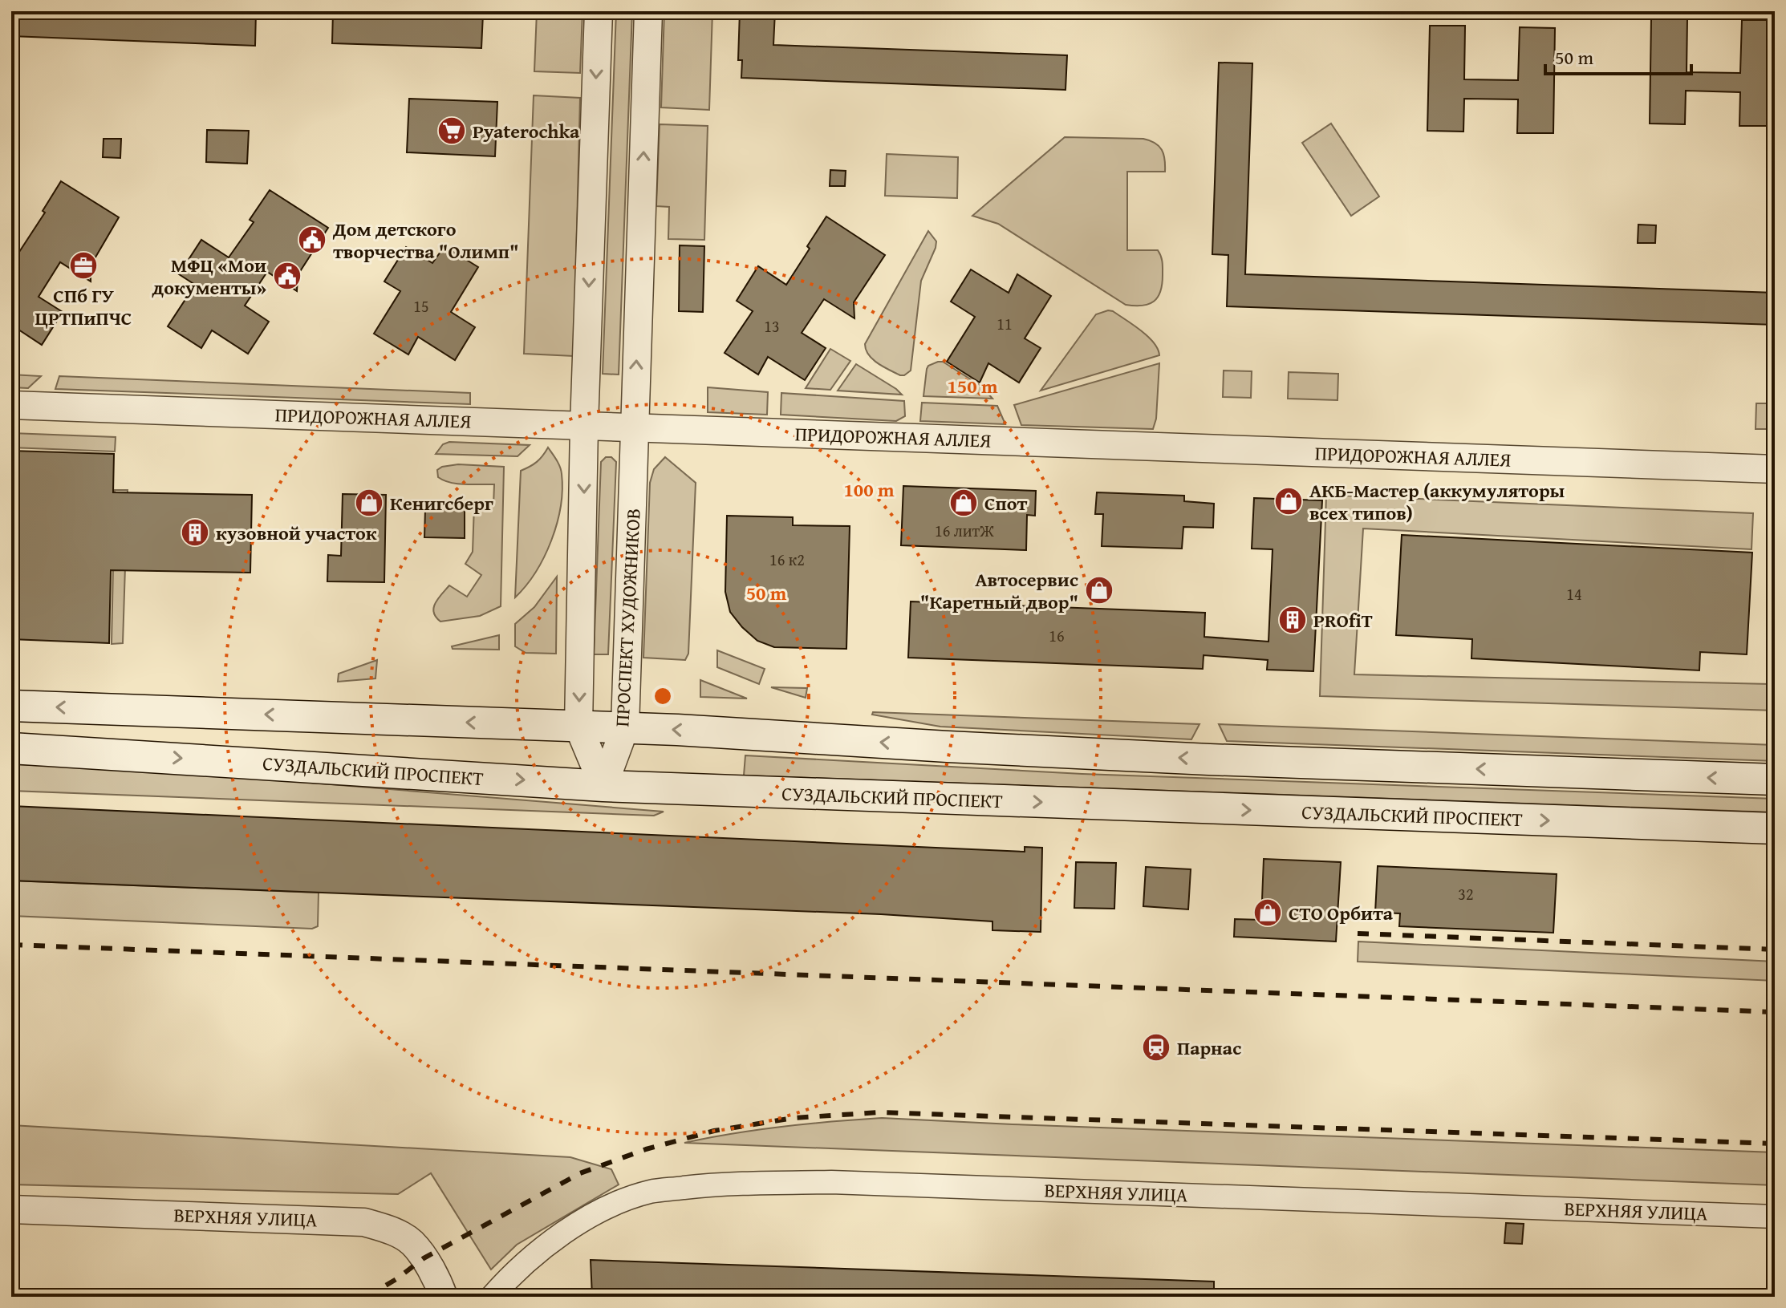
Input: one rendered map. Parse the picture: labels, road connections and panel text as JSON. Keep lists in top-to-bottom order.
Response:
{
  "streets": {
    "main road": ["СУЗДАЛЬСКИЙ ПРОСПЕКТ"],
    "street": ["ПРИДОРОЖНАЯ АЛЛЕЯ", "ПРОСПЕКТ ХУДОЖНИКОВ", "ВЕРХНЯЯ УЛИЦА"]
  },
  "crossings": [
    ["ПРИДОРОЖНАЯ АЛЛЕЯ", "ПРОСПЕКТ ХУДОЖНИКОВ"],
    ["ПРОСПЕКТ ХУДОЖНИКОВ", "СУЗДАЛЬСКИЙ ПРОСПЕКТ"]
  ],
  "places": {
    "supermarket": ["Pyaterochka"],
    "public building": ["Дом детского творчества \"Олимп\"", "МФЦ «Мои документы»"],
    "office": ["СПб ГУ ЦРТПиПЧС"],
    "shop": [
      "АКБ-Мастер (аккумуляторы всех типов)",
      "Кенигсберг",
      "Спот",
      "Автосервис \"Каретный двор\"",
      "СТО Орбита"
    ],
    "building": ["кузовной участок", "PROfiT"],
    "station": ["Парнас"]
  },
  "house_numbers": [
    "15",
    "11",
    "13",
    "16 литЖ",
    "16 к2",
    "14",
    "16",
    "32"
  ],
  "scale_bar": "50 m",
  "rings": ["150 m", "100 m", "50 m"]
}
